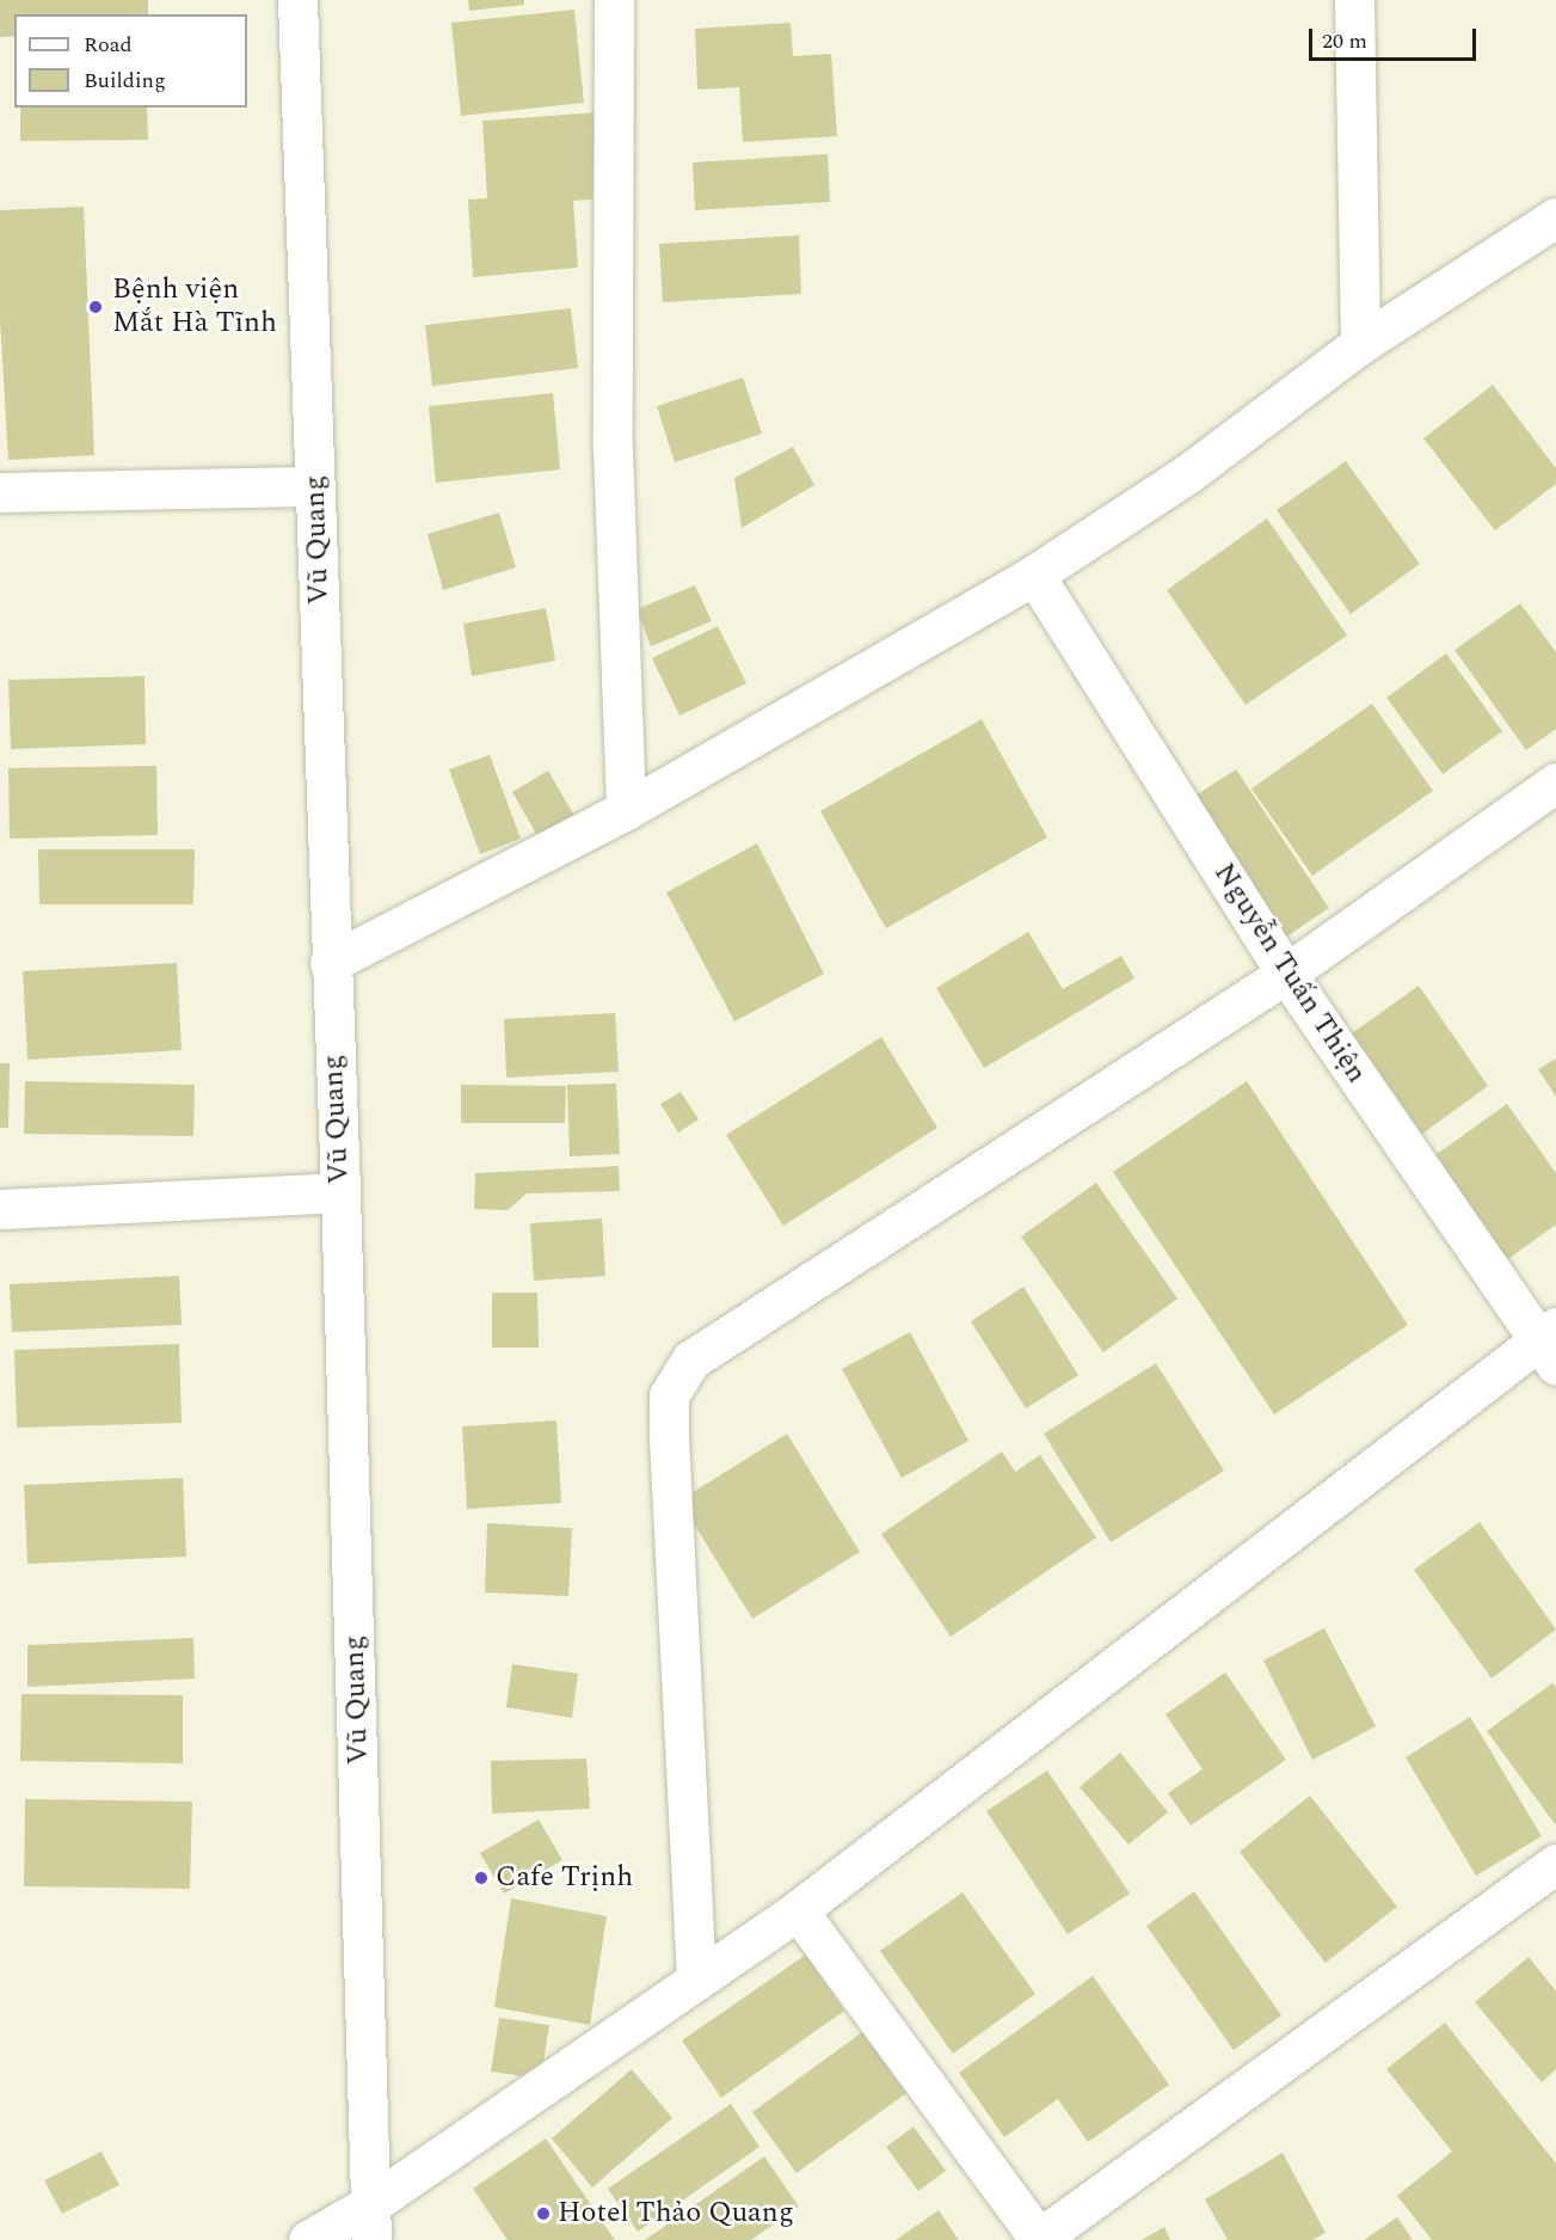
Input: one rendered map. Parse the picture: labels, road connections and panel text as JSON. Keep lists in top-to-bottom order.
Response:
{
  "streets": {
    "street": ["Vũ Quang", "Nguyễn Tuấn Thiện"]
  },
  "places": ["Bệnh viện Mắt Hà Tĩnh", "Cafe Trịnh", "Hotel Thảo Quang"],
  "legend": ["Road", "Building"],
  "scale_bar": "20 m"
}
